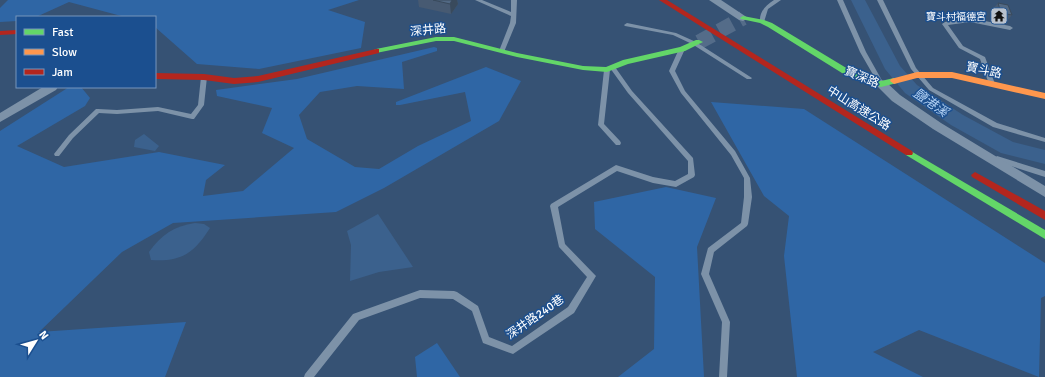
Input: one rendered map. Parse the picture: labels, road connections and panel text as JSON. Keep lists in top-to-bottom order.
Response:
{
  "streets": {
    "main road": [
      "深井路",
      "寶斗路",
      "寶深路",
      "中山高速公路"
    ],
    "lane": ["深井路240巷"]
  },
  "crossings": [
    ["深井路", "深井路240巷"],
    ["寶斗路", "寶深路"]
  ],
  "water": ["鹽港溪"],
  "places": {
    "temple": ["寶斗村福德宮"]
  },
  "legend": ["Fast", "Slow", "Jam"],
  "north": "top right"
}
